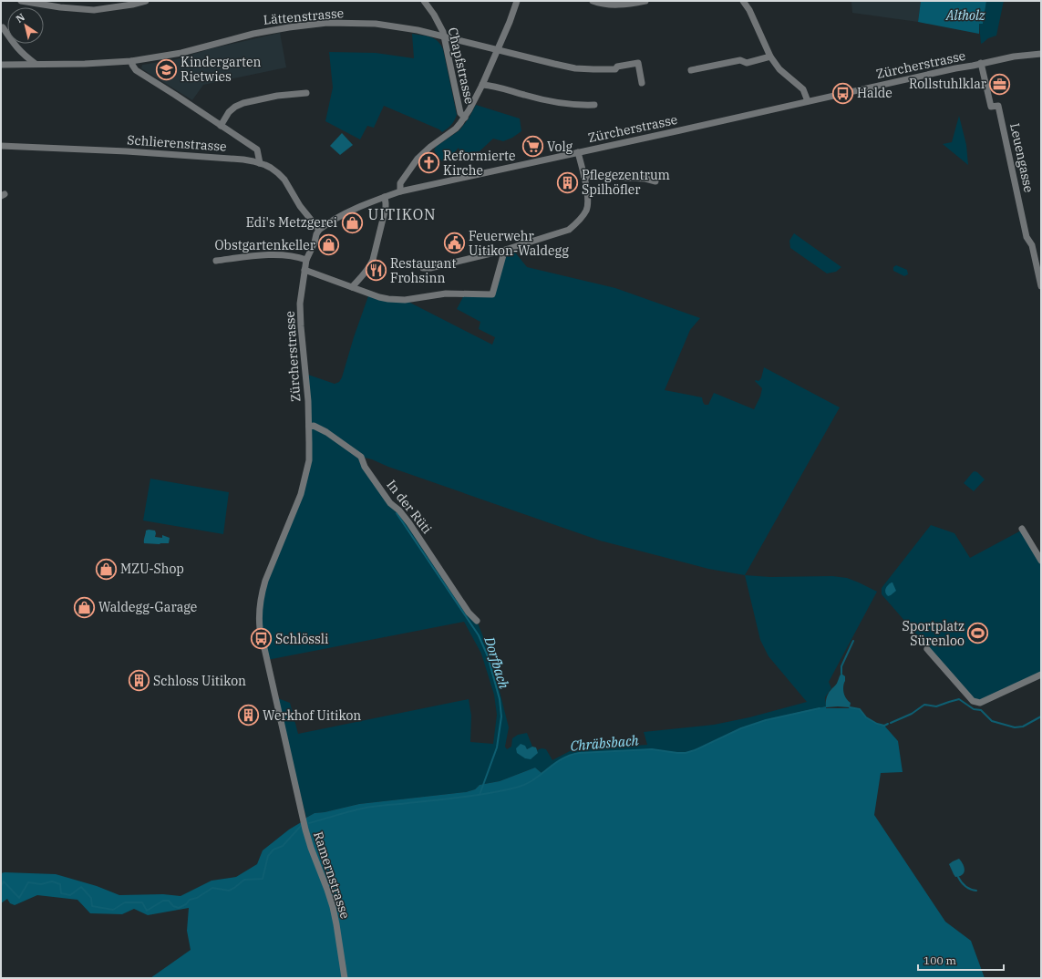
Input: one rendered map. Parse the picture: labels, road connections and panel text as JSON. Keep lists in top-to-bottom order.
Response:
{
  "streets": {
    "street": [
      "Lättenstrasse",
      "Zürcherstrasse",
      "Chapfstrasse",
      "Schlierenstrasse",
      "Leuengasse",
      "In der Rüti",
      "Ramernstrasse"
    ]
  },
  "crossings": [
    ["Lättenstrasse", "Chapfstrasse"],
    ["Zürcherstrasse", "Schlierenstrasse"],
    ["Zürcherstrasse", "Leuengasse"],
    ["Zürcherstrasse", "In der Rüti"],
    ["Zürcherstrasse", "Ramernstrasse"]
  ],
  "districts": ["UITIKON"],
  "water": ["Dorfbach", "Chräbsbach"],
  "parks": ["Altholz"],
  "places": {
    "school or university": ["Kindergarten Rietwies"],
    "office": ["Rollstuhlklar"],
    "bus stop": ["Halde", "Schlössli"],
    "supermarket": ["Volg"],
    "church": ["Reformierte Kirche"],
    "building": ["Pflegezentrum Spilhöfler", "Schloss Uitikon", "Werkhof Uitikon"],
    "shop": [
      "Edi's Metzgerei",
      "Obstgartenkeller",
      "MZU-Shop",
      "Waldegg-Garage"
    ],
    "public building": ["Feuerwehr Uitikon-Waldegg"],
    "restaurant": ["Restaurant Frohsinn"],
    "sports": ["Sportplatz Sürenloo"]
  },
  "scale_bar": "100 m",
  "north": "top left"
}
